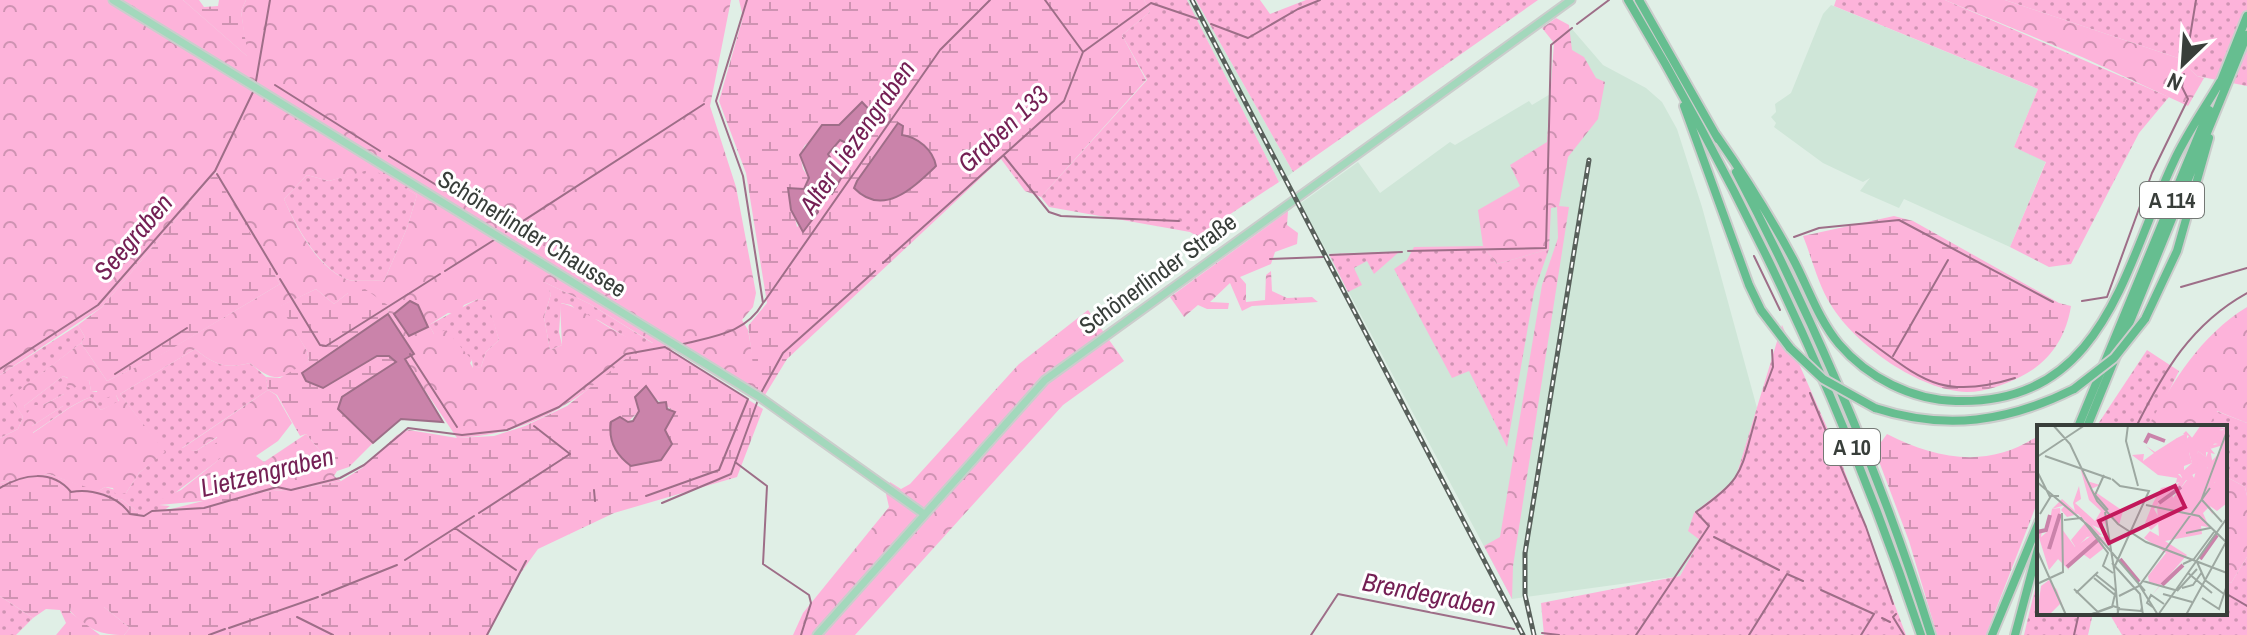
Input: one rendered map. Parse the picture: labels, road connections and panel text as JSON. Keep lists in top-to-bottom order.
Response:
{
  "streets": {
    "highway": ["A 114", "A 10"],
    "main road": ["Schönerlinder Chaussee", "Schönerlinder Straße"]
  },
  "crossings": [
    ["Schönerlinder Chaussee", "Schönerlinder Straße"]
  ],
  "water": [
    "Graben 133",
    "Alter Liezengraben",
    "Seegraben",
    "Lietzengraben",
    "Brendegraben"
  ],
  "north": "bottom left"
}
